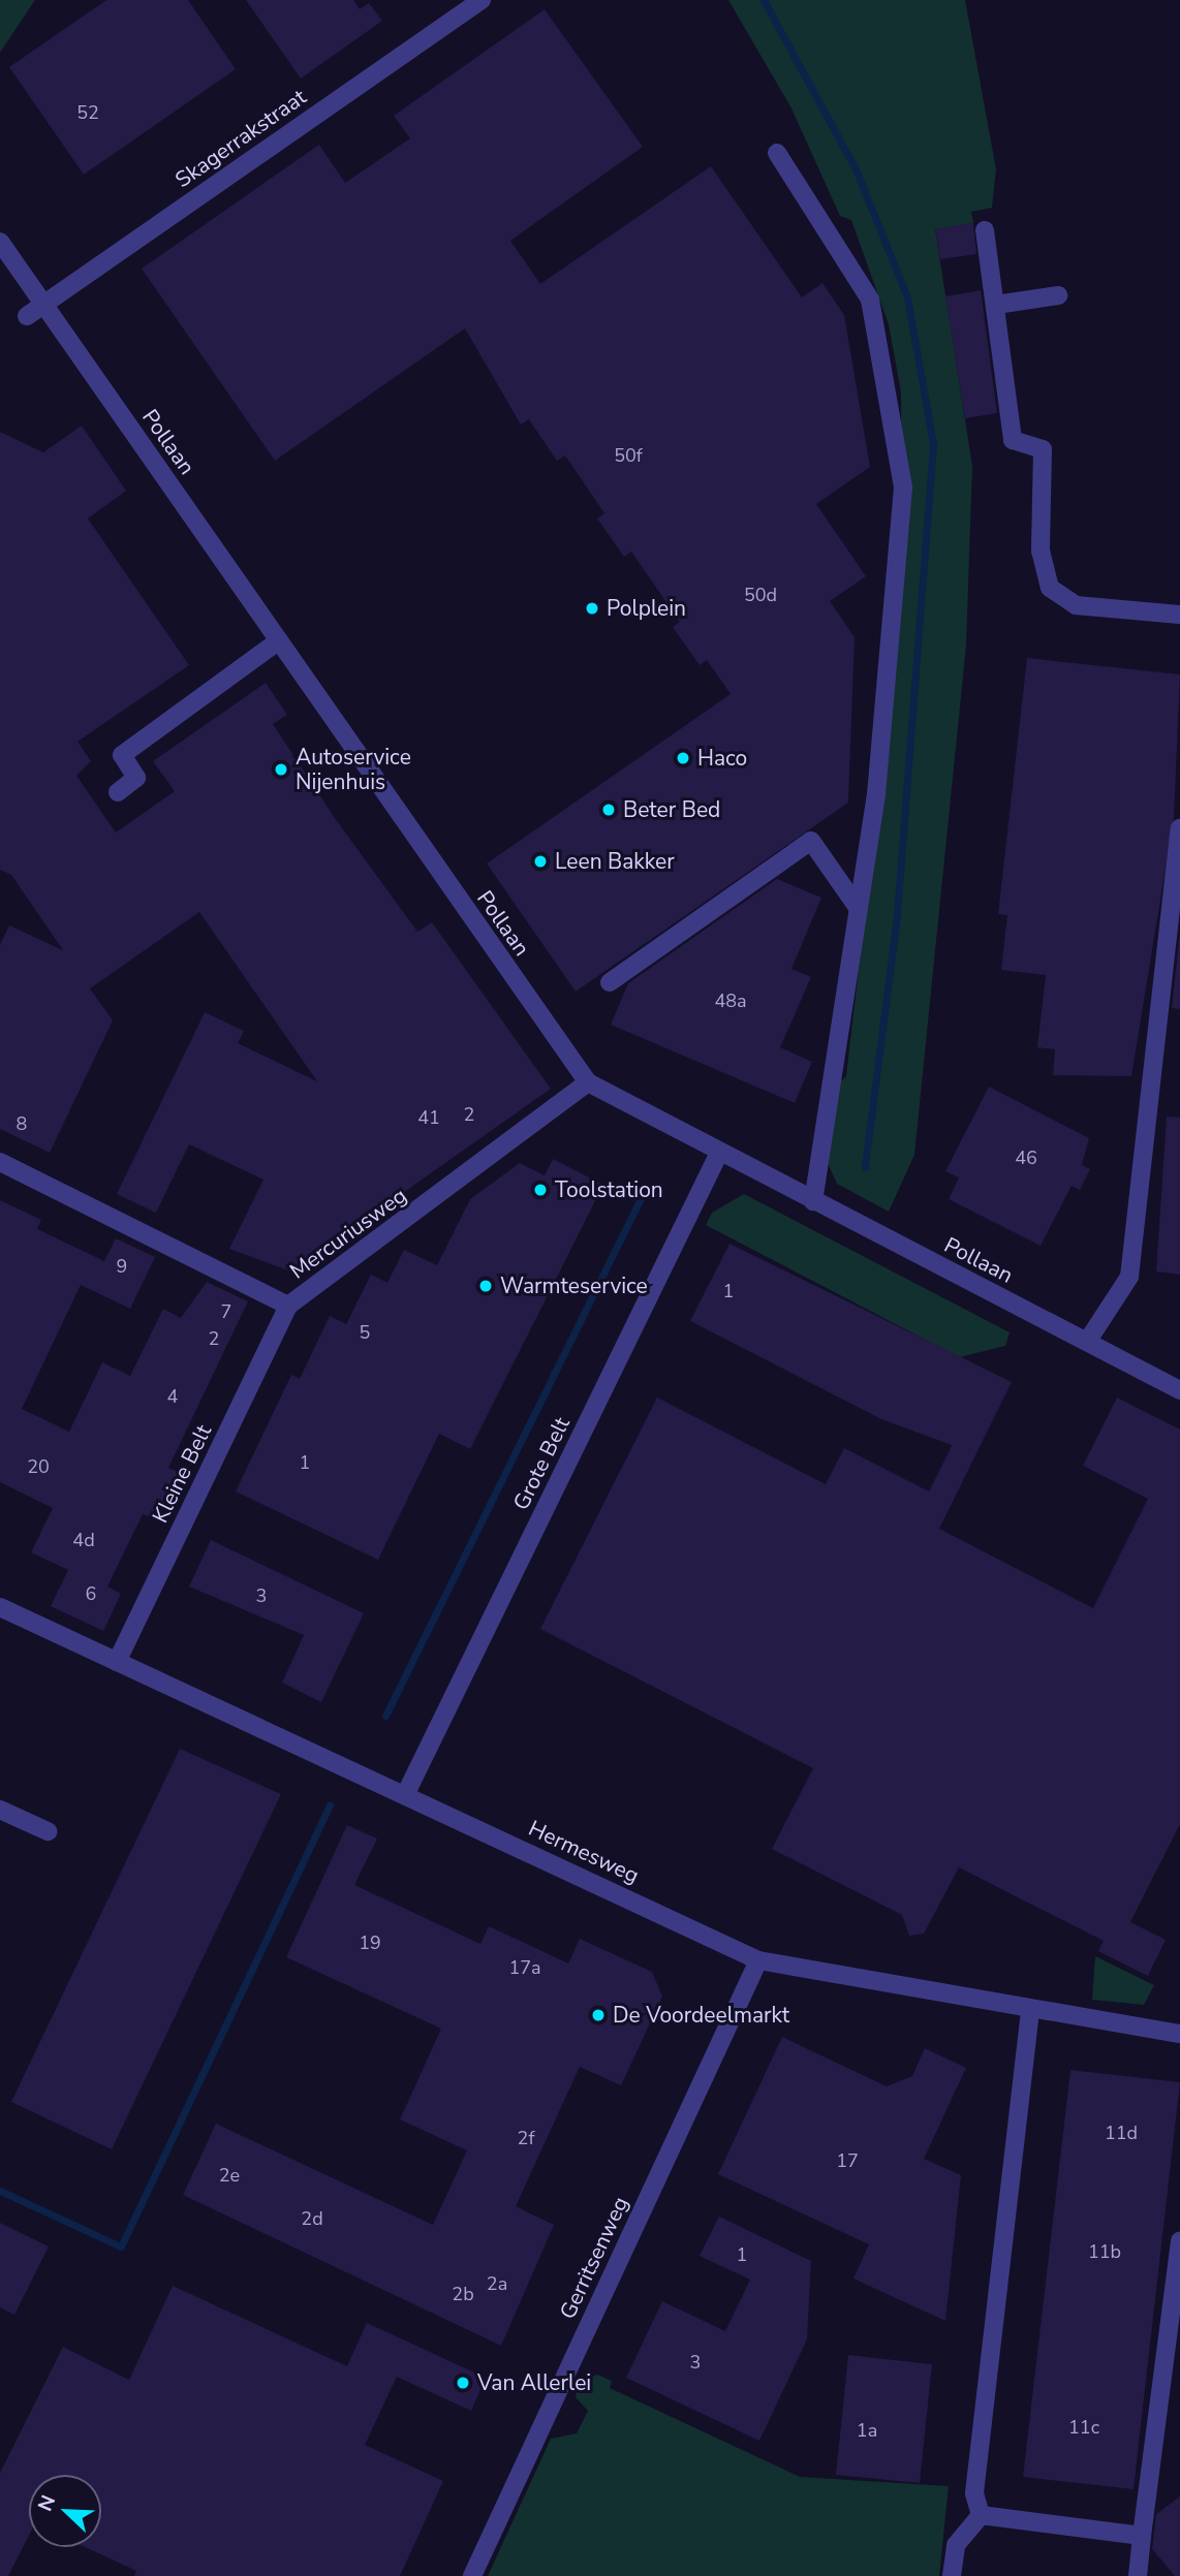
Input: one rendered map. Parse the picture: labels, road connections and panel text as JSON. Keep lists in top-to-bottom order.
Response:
{
  "streets": {
    "street": [
      "Skagerrakstraat",
      "Pollaan",
      "Mercuriusweg",
      "Grote Belt",
      "Kleine Belt",
      "Hermesweg",
      "Gerritsenweg"
    ]
  },
  "crossings": [
    ["Skagerrakstraat", "Pollaan"],
    ["Pollaan", "Mercuriusweg"],
    ["Pollaan", "Grote Belt"],
    ["Mercuriusweg", "Kleine Belt"],
    ["Grote Belt", "Hermesweg"],
    ["Kleine Belt", "Hermesweg"],
    ["Hermesweg", "Gerritsenweg"]
  ],
  "places": [
    "Polplein",
    "Haco",
    "Autoservice Nijenhuis",
    "Beter Bed",
    "Leen Bakker",
    "Toolstation",
    "Warmteservice",
    "De Voordeelmarkt",
    "Van Allerlei"
  ],
  "house_numbers": [
    "52",
    "50f",
    "50d",
    "48a",
    "2",
    "41",
    "8",
    "46",
    "9",
    "1",
    "7",
    "5",
    "2",
    "4",
    "1",
    "20",
    "4d",
    "6",
    "3",
    "19",
    "17a",
    "11d",
    "2f",
    "17",
    "2e",
    "2d",
    "11b",
    "1",
    "2a",
    "2b",
    "3",
    "11c",
    "1a"
  ],
  "north": "top left"
}
